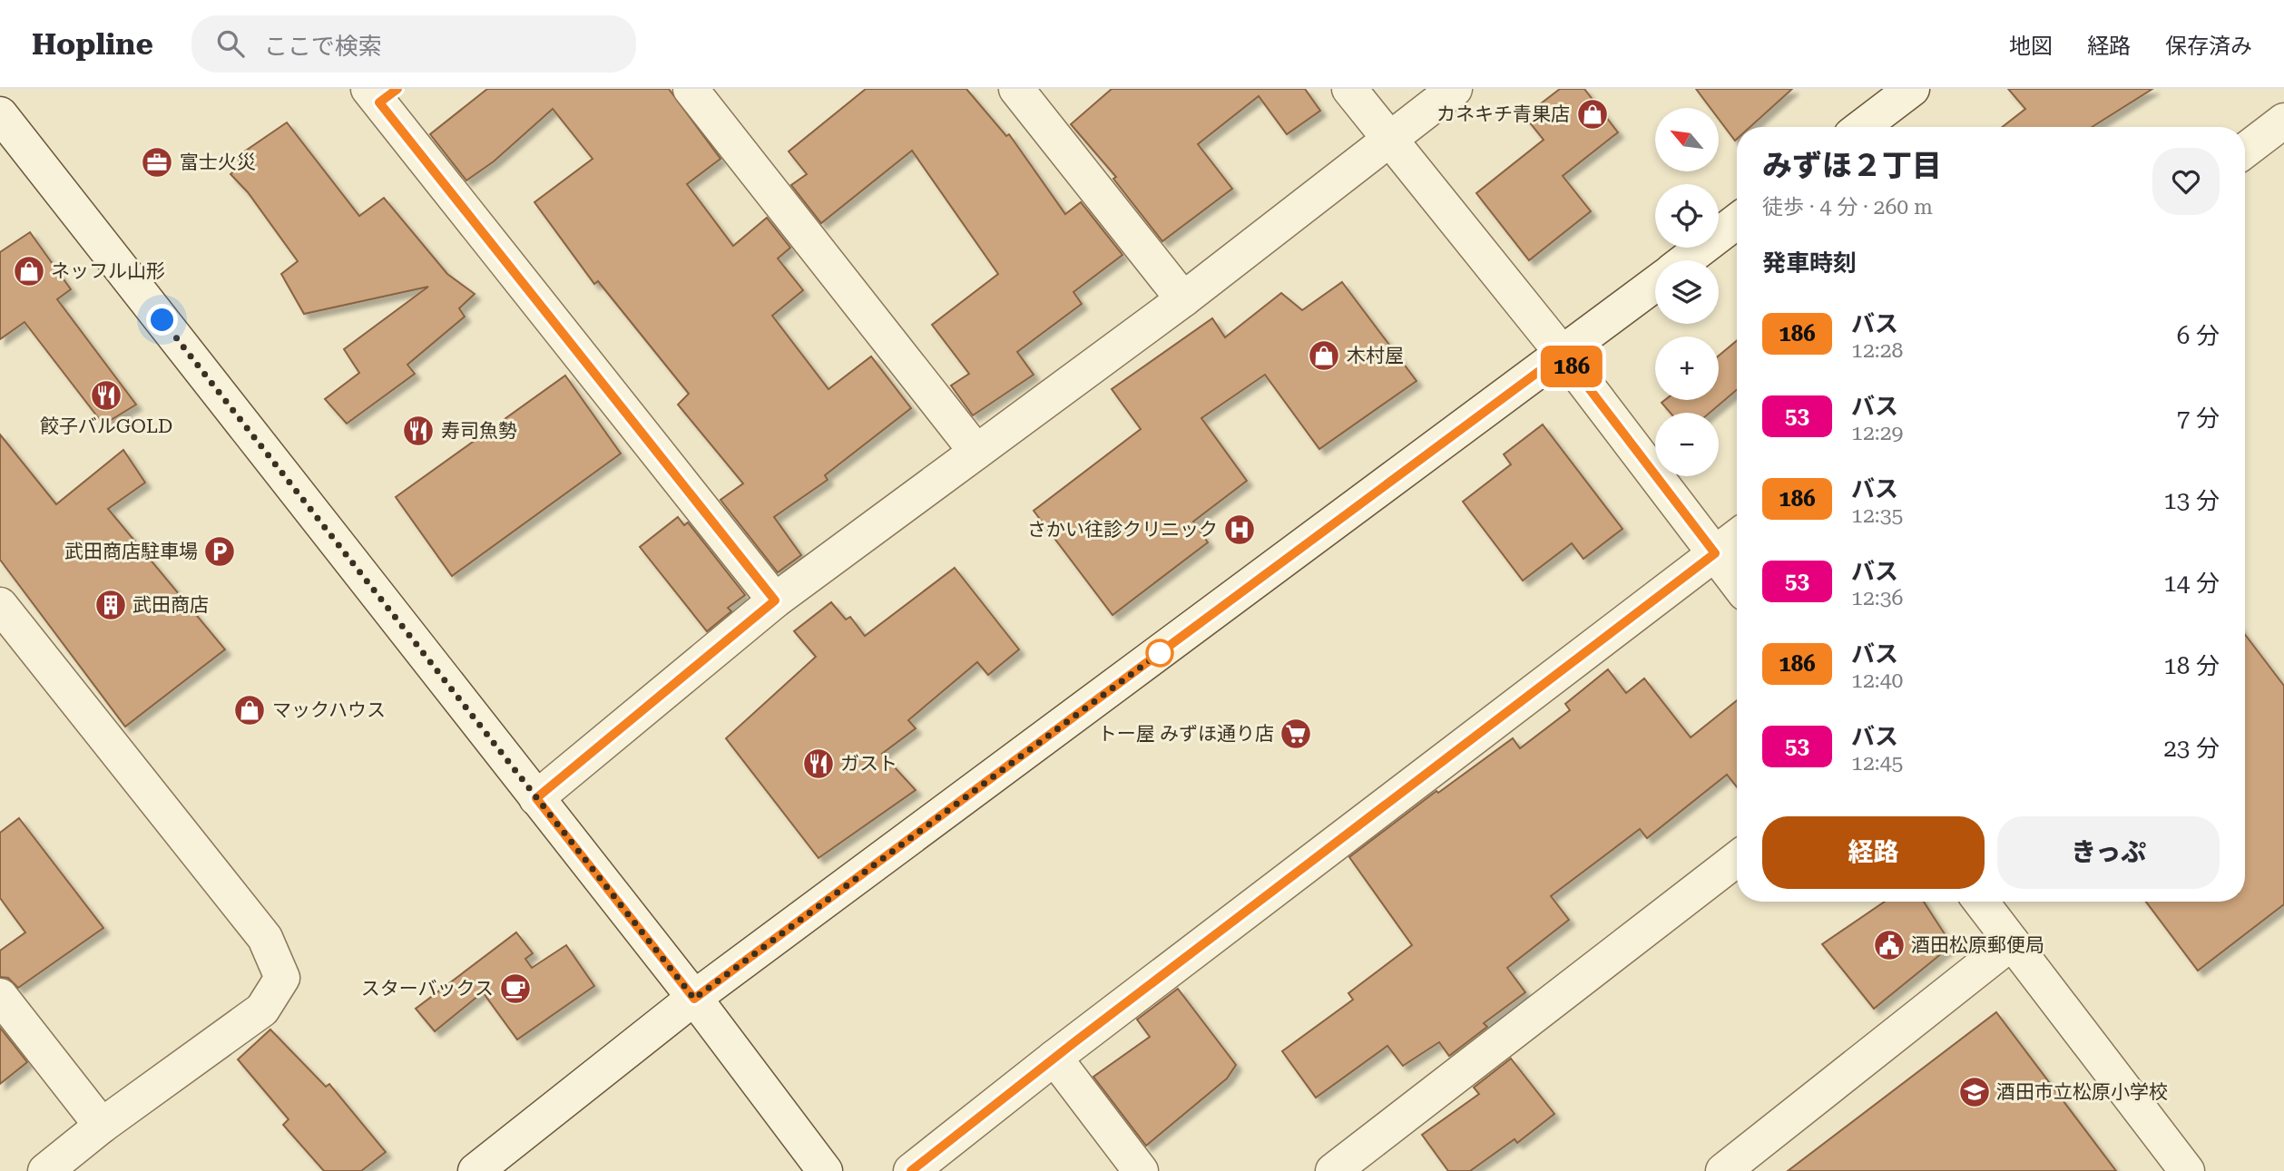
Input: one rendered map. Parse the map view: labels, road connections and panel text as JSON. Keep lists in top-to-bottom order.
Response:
{
  "places": {
    "shop": [
      "カネキチ青果店",
      "ネッフル山形",
      "木村屋",
      "マックハウス"
    ],
    "office": ["富士火災"],
    "restaurant": ["餃子バルGOLD", "寿司魚勢", "ガスト"],
    "hospital": ["さかい往診クリニック"],
    "parking": ["武田商店駐車場"],
    "building": ["武田商店"],
    "supermarket": ["トー屋 みずほ通り店"],
    "public building": ["酒田松原郵便局"],
    "cafe": ["スターバックス"],
    "school or university": ["酒田市立松原小学校"]
  },
  "lines": ["bus line 186"],
  "north": "top left",
  "page": {
    "header": "Hopline",
    "search": "ここで検索",
    "nav": ["地図", "経路", "保存済み"],
    "on_map": "186",
    "map_buttons": ["+", "−"],
    "heading": [
      ["みずほ２丁目", "徒歩 · 4 分 · 260 m"],
      "発車時刻"
    ],
    "list": [
      {
        "mark": "186",
        "name": "バス",
        "note": "12:28",
        "value": "6 分"
      },
      {
        "mark": "53",
        "name": "バス",
        "note": "12:29",
        "value": "7 分"
      },
      {
        "mark": "186",
        "name": "バス",
        "note": "12:35",
        "value": "13 分"
      },
      {
        "mark": "53",
        "name": "バス",
        "note": "12:36",
        "value": "14 分"
      },
      {
        "mark": "186",
        "name": "バス",
        "note": "12:40",
        "value": "18 分"
      },
      {
        "mark": "53",
        "name": "バス",
        "note": "12:45",
        "value": "23 分"
      }
    ],
    "buttons": ["経路", "きっぷ"]
  }
}
